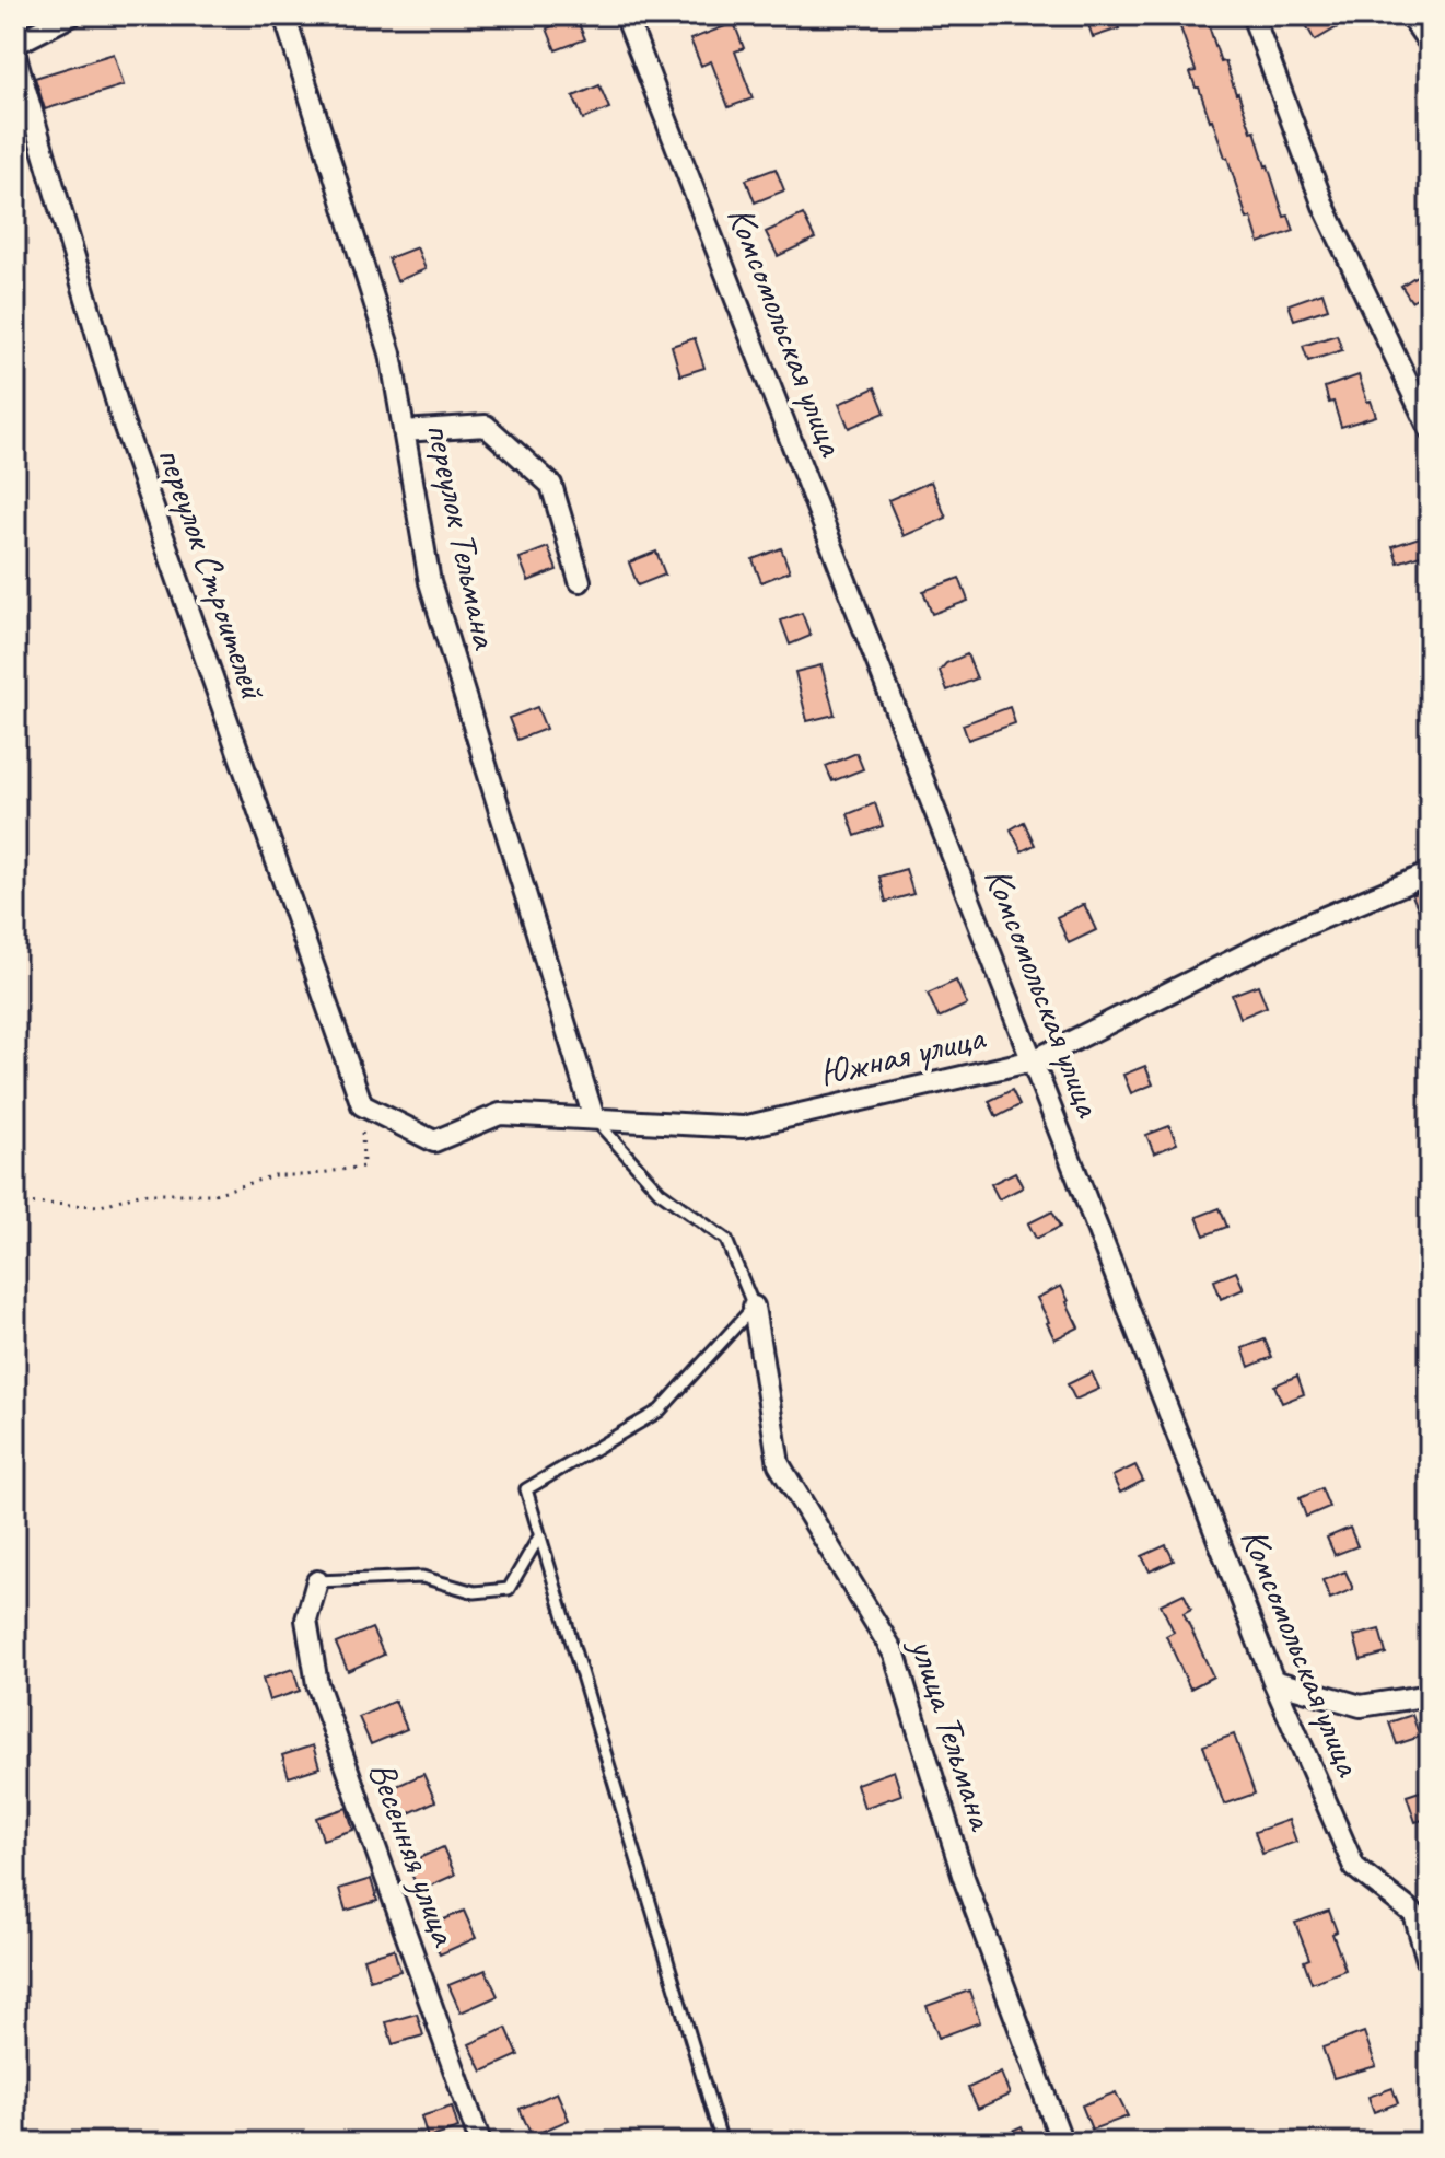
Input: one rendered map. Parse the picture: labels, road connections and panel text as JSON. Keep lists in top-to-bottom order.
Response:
{
  "streets": {
    "street": [
      "Комсомольская улица",
      "переулок Тельмана",
      "переулок Строителей",
      "Южная улица",
      "улица Тельмана",
      "Весенняя улица"
    ]
  },
  "crossings": [
    ["Комсомольская улица", "Южная улица"],
    ["переулок Тельмана", "Южная улица"],
    ["переулок Строителей", "Южная улица"]
  ]
}
